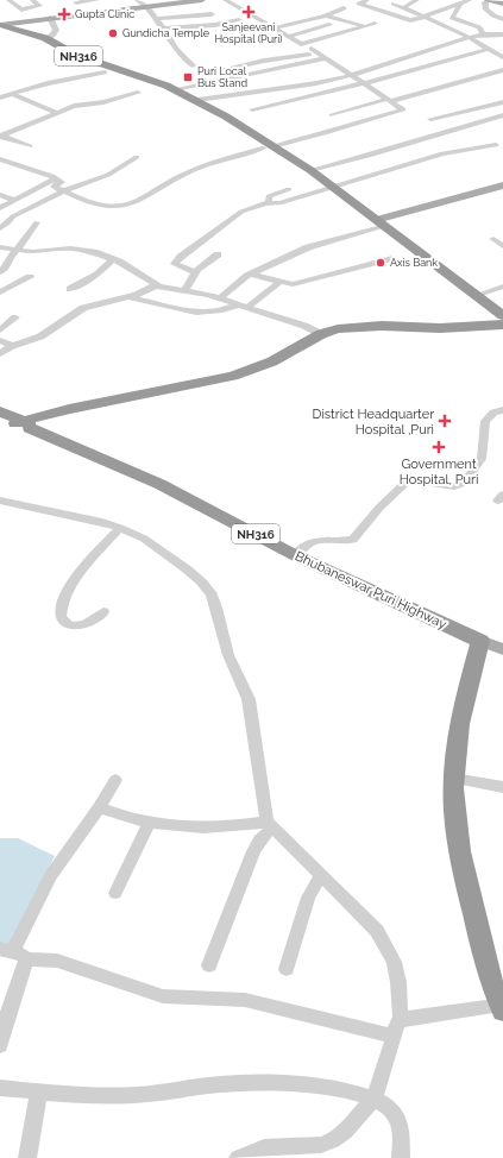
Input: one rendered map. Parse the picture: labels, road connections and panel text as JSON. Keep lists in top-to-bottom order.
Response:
{
  "streets": {
    "highway": ["NH316", "Bhubaneswar Puri Highway"]
  },
  "places": {
    "health": [
      "Sanjeevani Hospital (Puri)",
      "Gupta Clinic",
      "District Headquarter Hospital ,Puri",
      "Government Hospital, Puri"
    ],
    "other": ["Gundicha Temple", "Axis Bank"],
    "transit": ["Puri Local Bus Stand"]
  }
}
